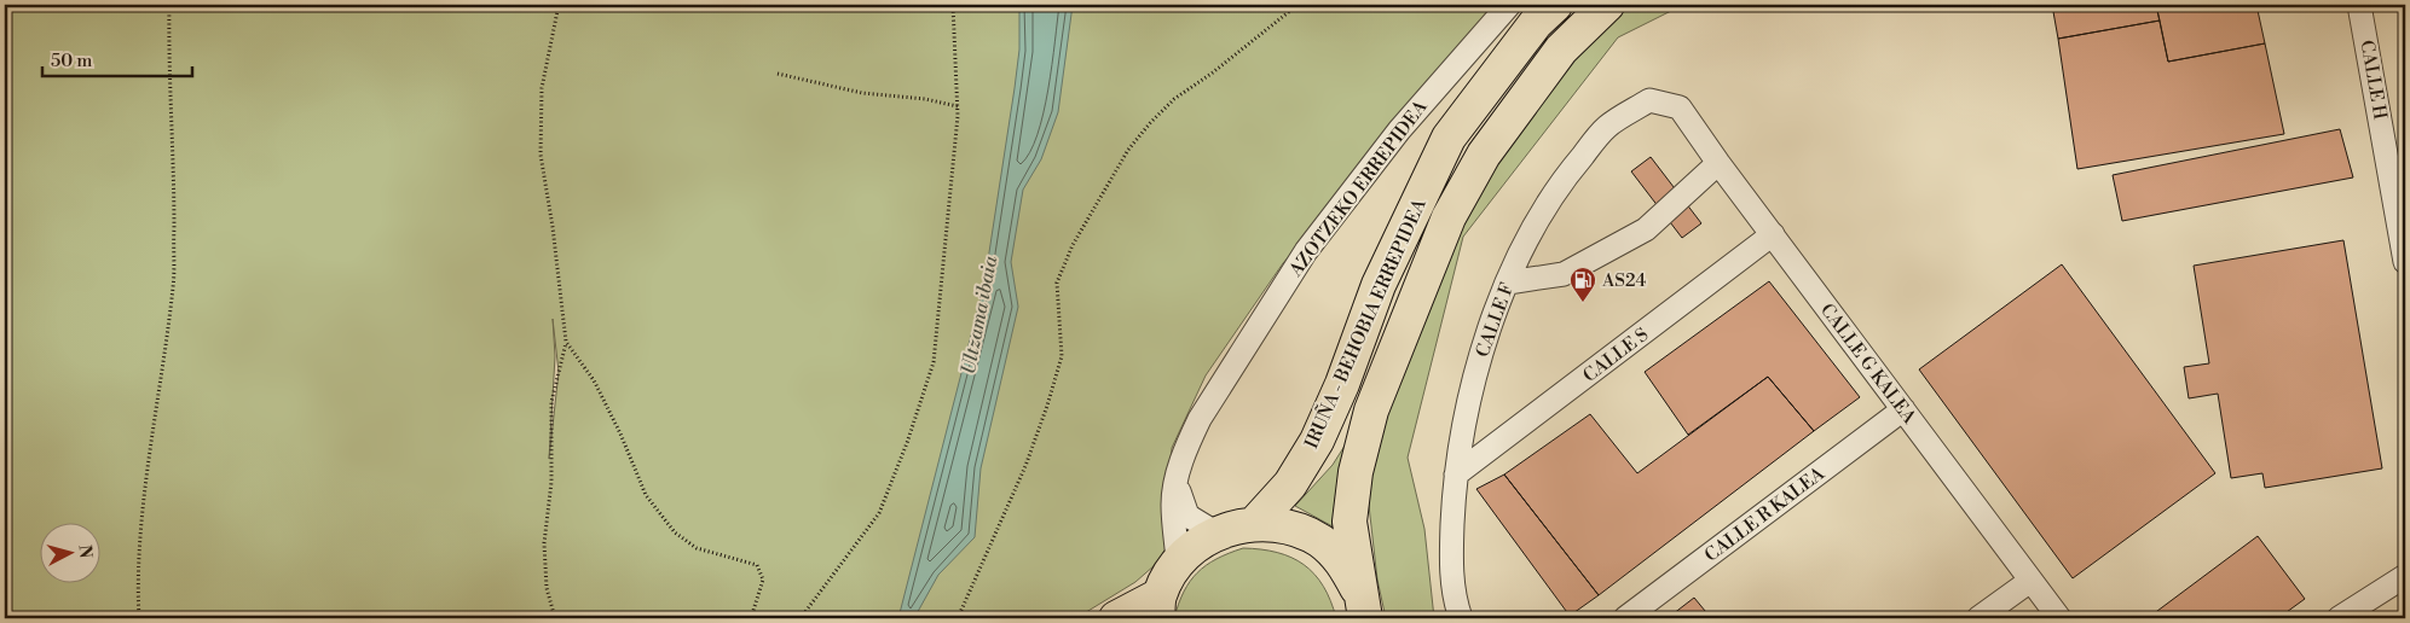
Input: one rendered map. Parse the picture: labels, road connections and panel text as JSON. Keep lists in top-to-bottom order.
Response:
{
  "streets": {
    "highway": ["IRUÑA - BEHOBIA ERREPIDEA"],
    "street": [
      "CALLE H",
      "AZOTZEKO ERREPIDEA",
      "CALLE F",
      "CALLE S",
      "CALLE G KALEA",
      "CALLE R KALEA"
    ]
  },
  "crossings": [
    ["CALLE F", "CALLE S"],
    ["CALLE F", "CALLE G KALEA"],
    ["CALLE S", "CALLE G KALEA"],
    ["CALLE G KALEA", "CALLE R KALEA"]
  ],
  "water": ["Ultzama ibaia"],
  "places": {
    "fuel station": ["AS24"]
  },
  "scale_bar": "50 m",
  "north": "right"
}
